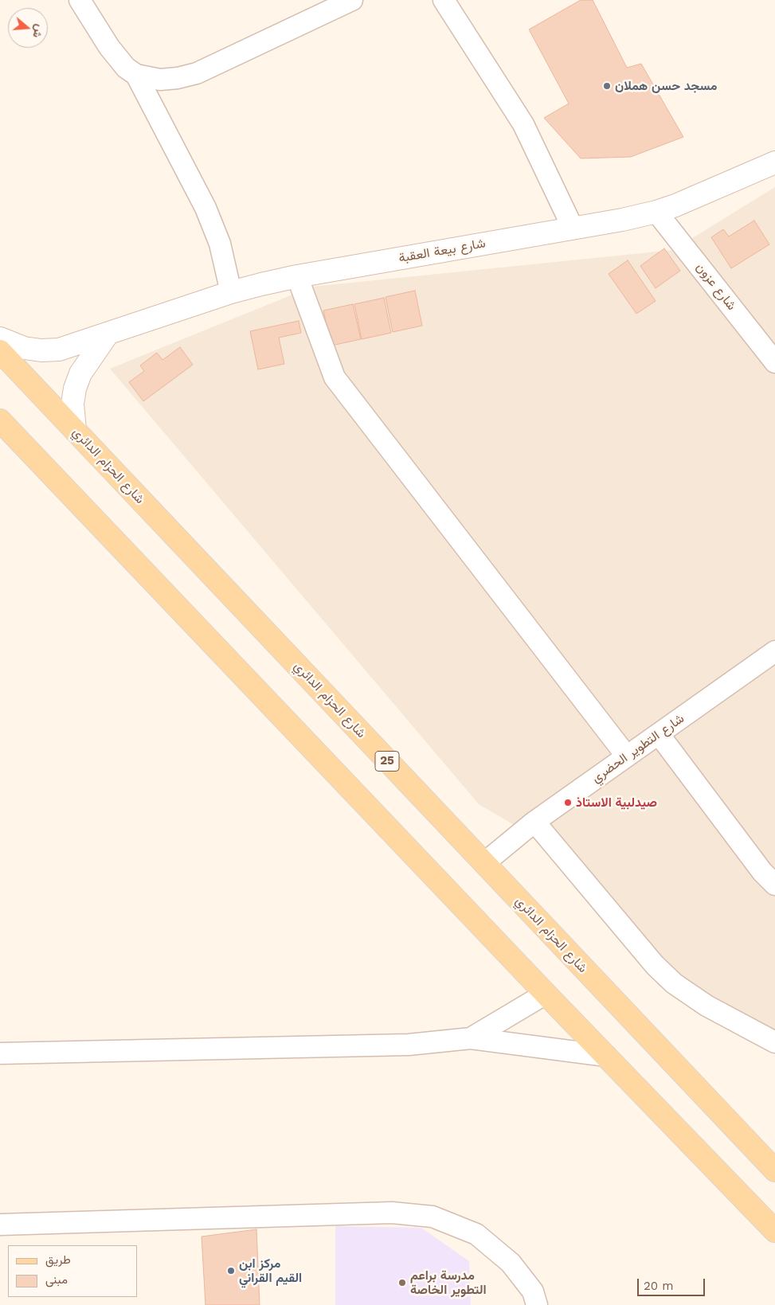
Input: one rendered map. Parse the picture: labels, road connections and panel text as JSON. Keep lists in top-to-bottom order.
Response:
{
  "streets": {
    "main road": ["شارع الحزام الدائري", "25"],
    "street": ["شارع بيعة العقبة", "شارع عزون", "شارع التطوير الحضري"]
  },
  "crossings": [
    ["شارع بيعة العقبة", "شارع عزون"],
    ["شارع الحزام الدائري", "شارع التطوير الحضري"]
  ],
  "places": [
    "مسجد حسن هملان",
    "صيدلبية الاستاذ",
    "مركز ابن القيم القراني",
    "مدرسة براعم التطوير الخاصة"
  ],
  "legend": ["طريق", "مبنى"],
  "scale_bar": "20 m",
  "north": "right"
}
